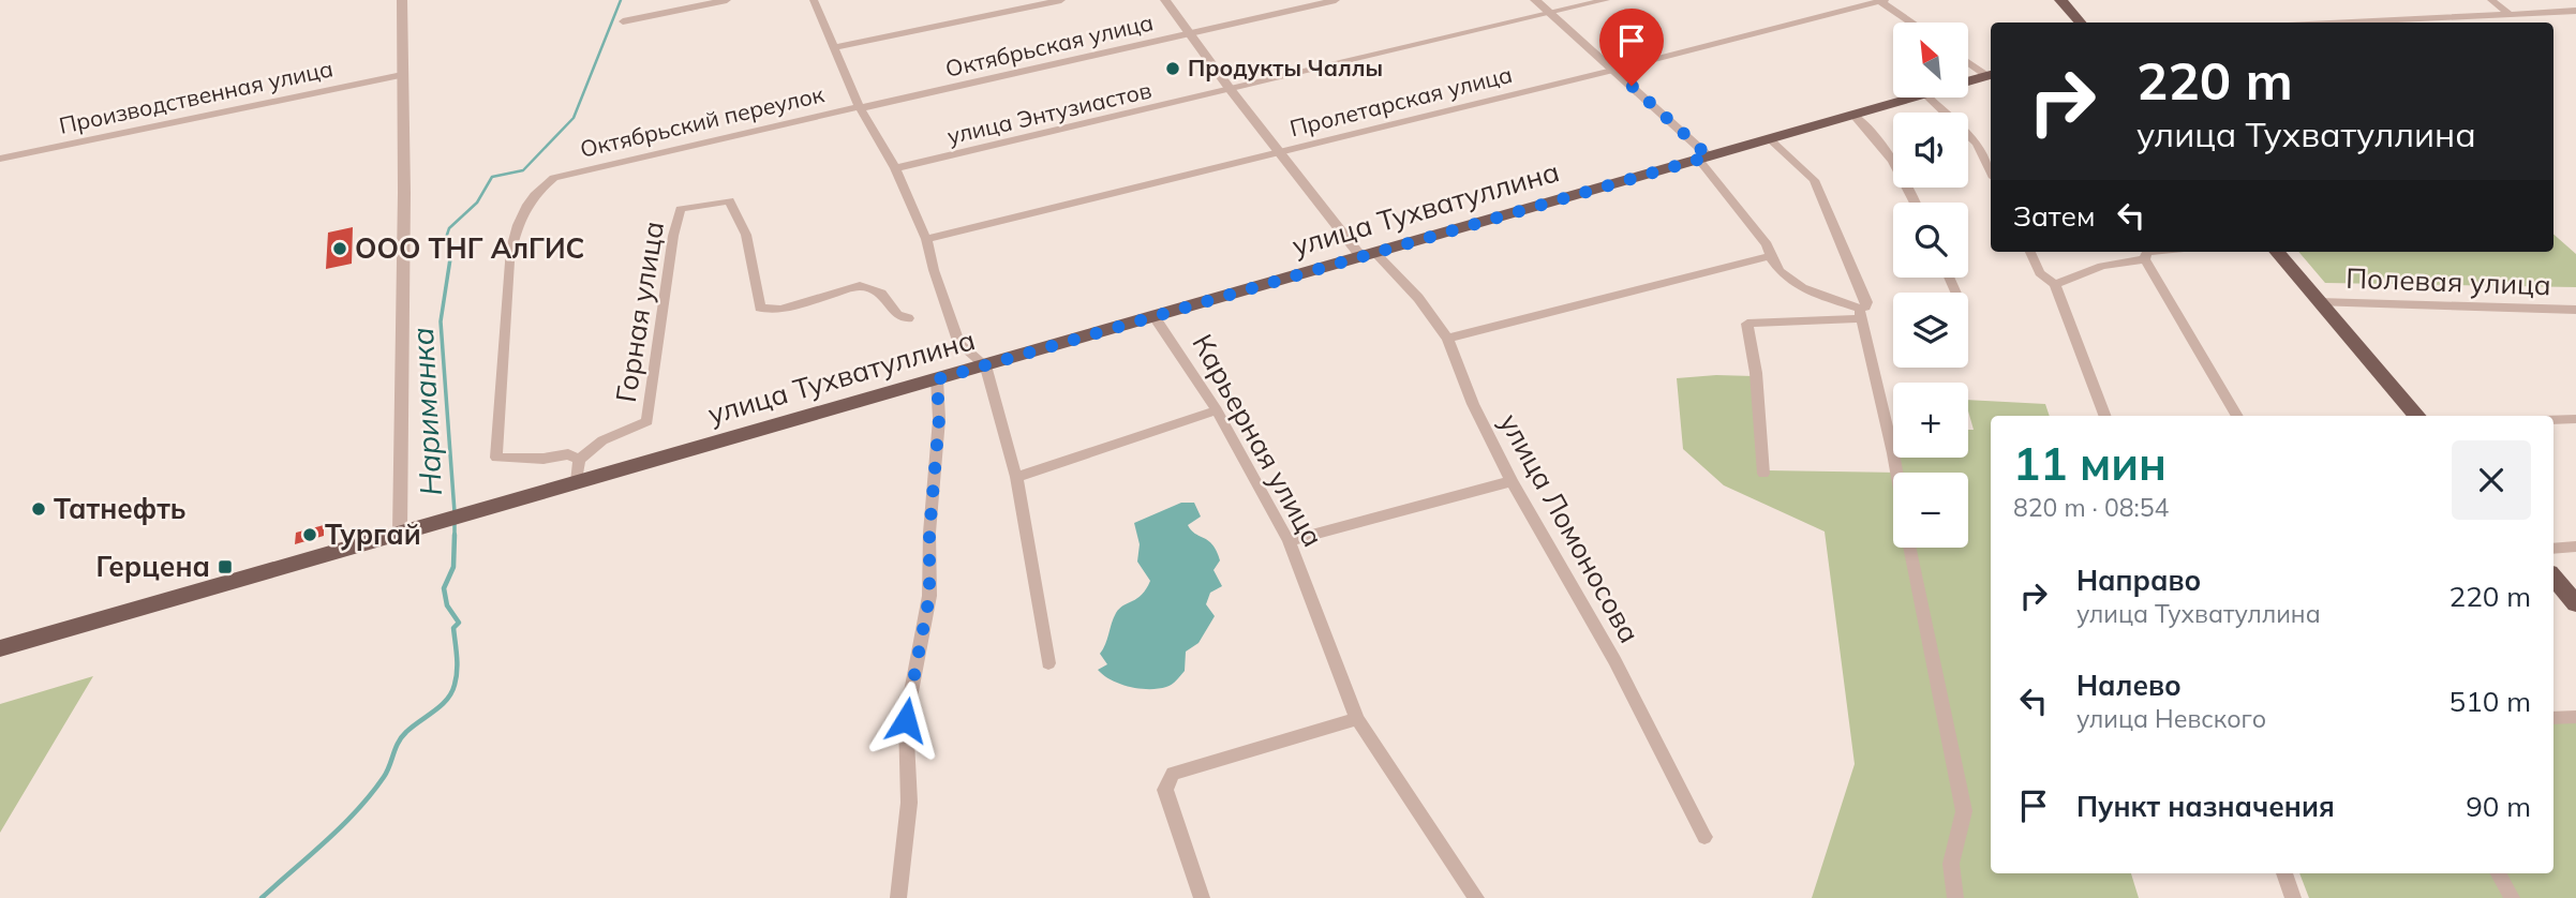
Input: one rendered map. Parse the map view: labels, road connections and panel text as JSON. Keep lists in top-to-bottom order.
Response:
{
  "streets": {
    "main road": ["улица Тухватуллина"],
    "street": [
      "Октябрьская улица",
      "Производственная улица",
      "Пролетарская улица",
      "улица Энтузиастов",
      "Октябрьский переулок",
      "Полевая улица",
      "Горная улица",
      "Карьерная улица",
      "улица Ломоносова"
    ]
  },
  "crossings": [
    ["Октябрьская улица", "Октябрьский переулок"],
    ["Октябрьская улица", "улица Ломоносова"],
    ["Пролетарская улица", "улица Ломоносова"],
    ["улица Энтузиастов", "улица Ломоносова"],
    ["Октябрьский переулок", "Горная улица"],
    ["улица Тухватуллина", "Карьерная улица"],
    ["улица Тухватуллина", "улица Ломоносова"]
  ],
  "water": ["Нариманка"],
  "places": {
    "other": [
      "Продукты Чаллы",
      "ООО ТНГ АлГИС",
      "Татнефть",
      "Тургай"
    ],
    "transit": ["Герцена"]
  },
  "north": "top left",
  "page": {
    "map_buttons": ["+", "−"],
    "turn": ["220 m", "улица Тухватуллина"],
    "then": "Затем",
    "heading": ["11 мин", "820 m · 08:54"],
    "list": [
      {
        "name": "Направо",
        "note": "улица Тухватуллина",
        "value": "220 m"
      },
      {
        "name": "Налево",
        "note": "улица Невского",
        "value": "510 m"
      },
      {
        "name": "Пункт назначения",
        "value": "90 m"
      }
    ]
  }
}
